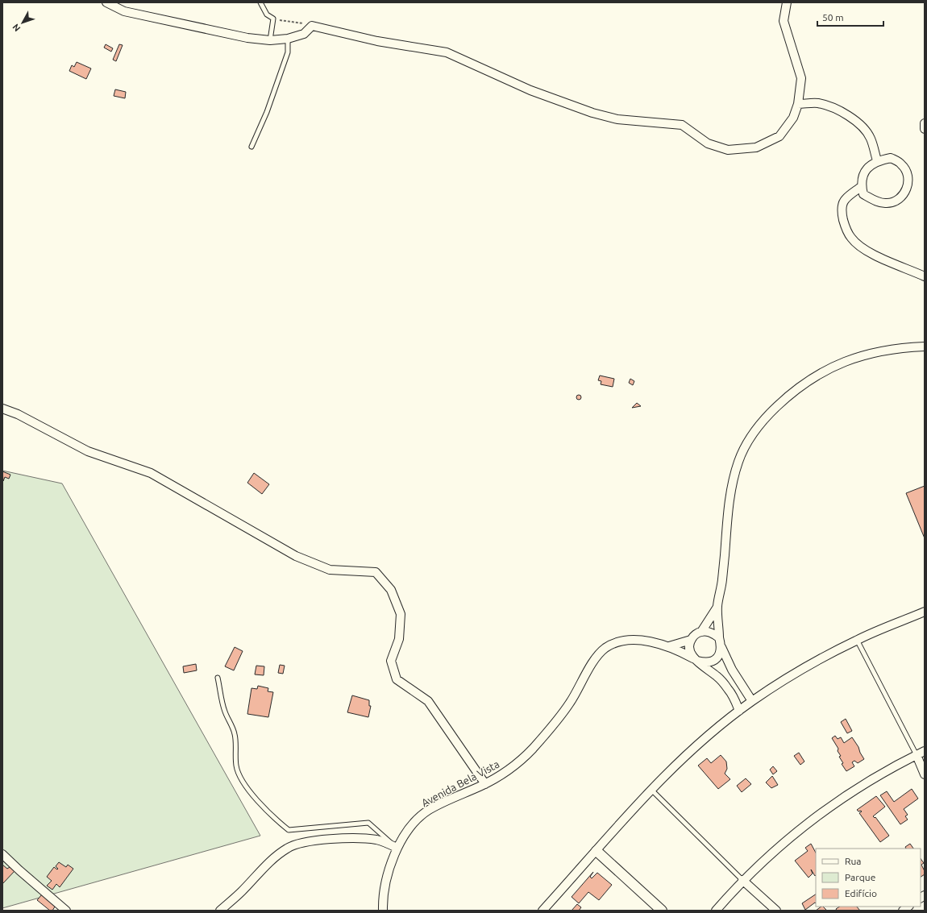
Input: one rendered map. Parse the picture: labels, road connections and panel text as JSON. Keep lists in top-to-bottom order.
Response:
{
  "streets": {
    "street": ["Avenida Bela Vista"]
  },
  "legend": ["Rua", "Parque", "Edifício"],
  "scale_bar": "50 m",
  "north": "bottom left"
}
